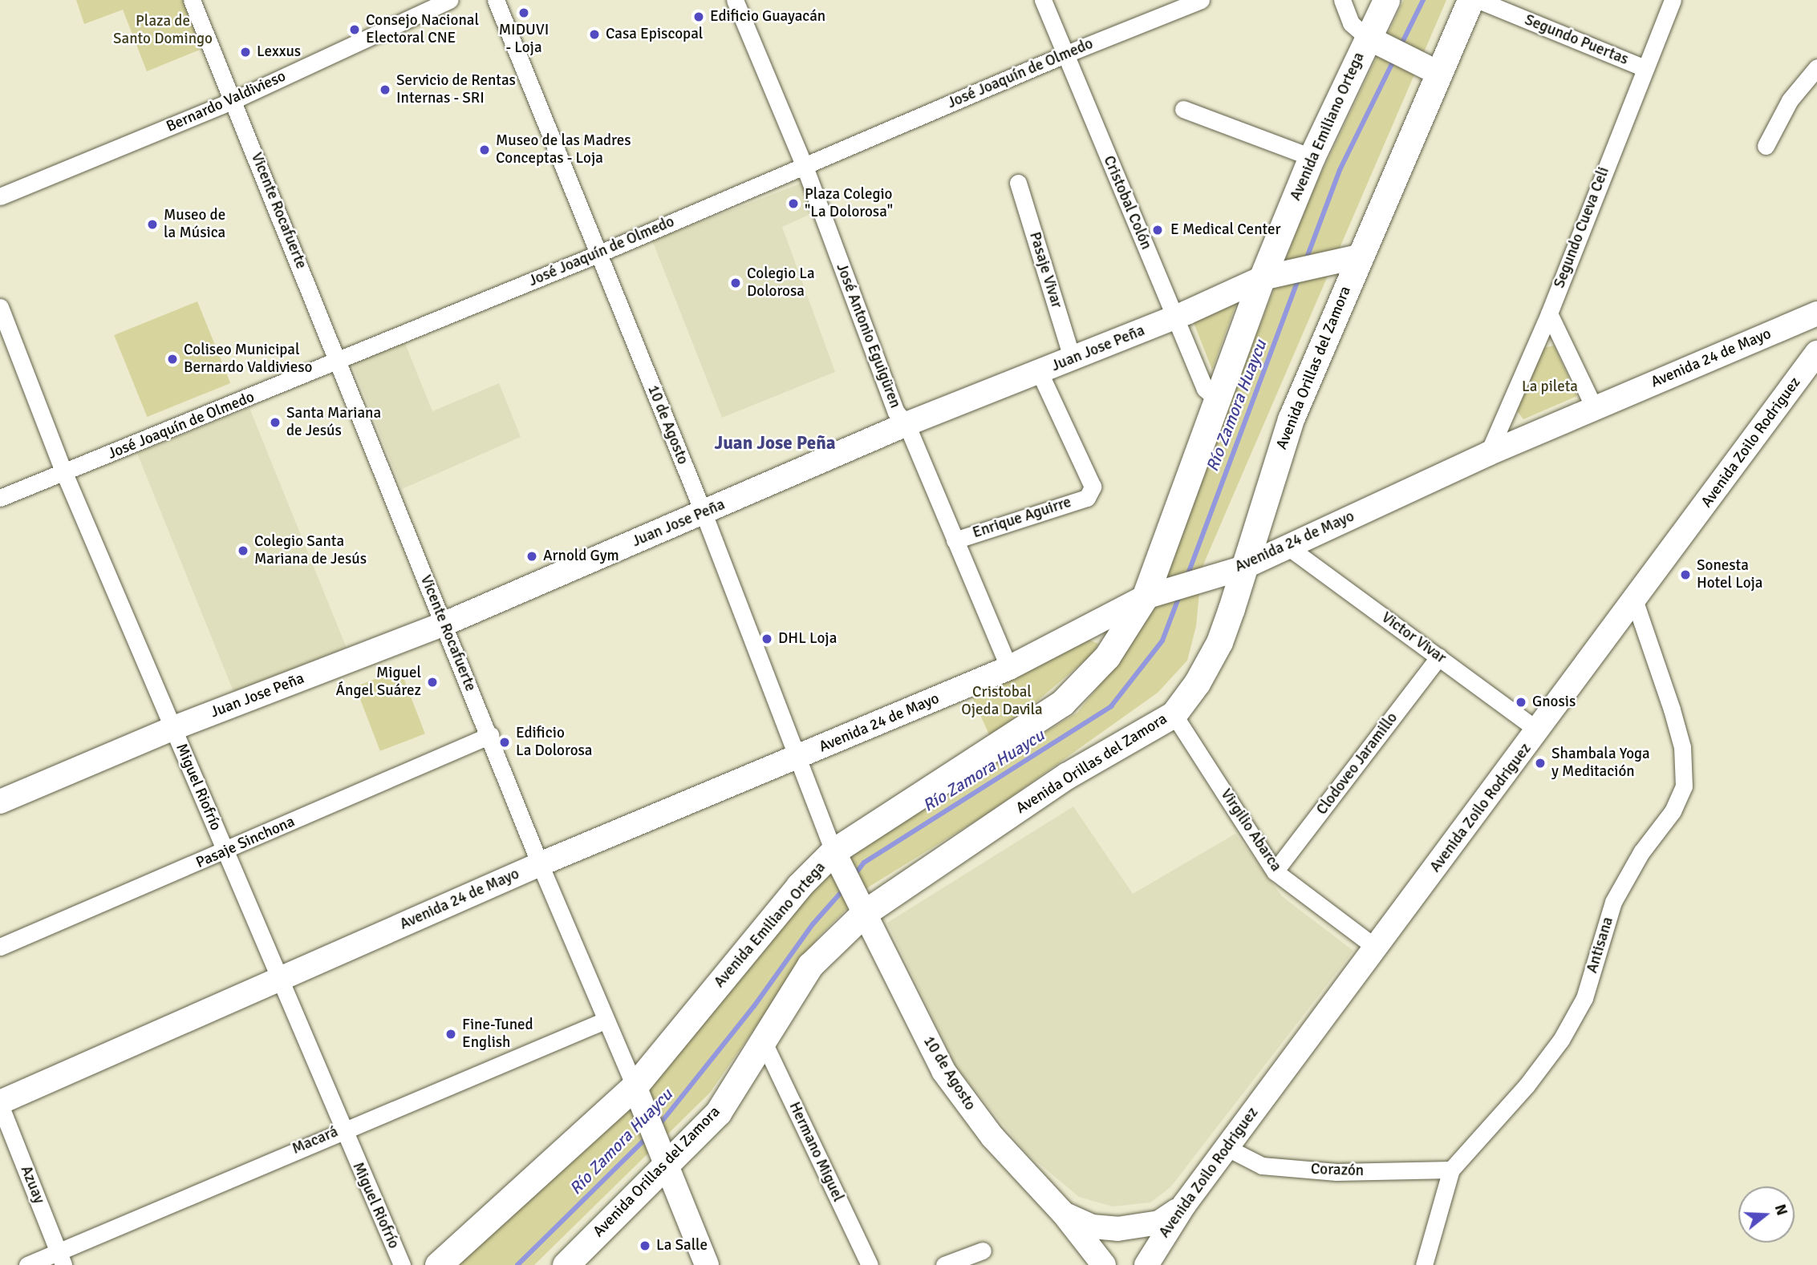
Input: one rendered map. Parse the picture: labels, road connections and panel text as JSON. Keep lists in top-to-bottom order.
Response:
{
  "streets": {
    "main road": ["Avenida Emiliano Ortega", "Avenida Orillas del Zamora"],
    "street": [
      "Segundo Puertas",
      "José Joaquín de Olmedo",
      "Bernardo Valdivieso",
      "Cristobal Colón",
      "Vicente Rocafuerte",
      "Segundo Cueva Celi",
      "Pasaje Vivar",
      "José Antonio Eguigüren",
      "Juan Jose Peña",
      "Avenida 24 de Mayo",
      "10 de Agosto",
      "Avenida Zoilo Rodriguez",
      "Enrique Aguirre",
      "Victor Vivar",
      "Clodoveo Jaramillo",
      "Miguel Riofrío",
      "Virgilio Abarca",
      "Pasaje Sinchona",
      "Antisana",
      "Macará",
      "Hermano Miguel",
      "Corazón",
      "Azuay"
    ]
  },
  "crossings": [
    ["Segundo Puertas", "Segundo Cueva Celi"],
    ["José Joaquín de Olmedo", "Cristobal Colón"],
    ["José Joaquín de Olmedo", "Vicente Rocafuerte"],
    ["José Joaquín de Olmedo", "José Antonio Eguigüren"],
    ["José Joaquín de Olmedo", "10 de Agosto"],
    ["José Joaquín de Olmedo", "Miguel Riofrío"],
    ["Bernardo Valdivieso", "Vicente Rocafuerte"],
    ["Avenida Emiliano Ortega", "Cristobal Colón"],
    ["Avenida Emiliano Ortega", "Vicente Rocafuerte"],
    ["Avenida Emiliano Ortega", "Juan Jose Peña"],
    ["Avenida Emiliano Ortega", "Avenida 24 de Mayo"],
    ["Avenida Emiliano Ortega", "10 de Agosto"],
    ["Cristobal Colón", "Juan Jose Peña"],
    ["Vicente Rocafuerte", "Juan Jose Peña"],
    ["Vicente Rocafuerte", "Avenida 24 de Mayo"],
    ["Vicente Rocafuerte", "Avenida Orillas del Zamora"],
    ["Vicente Rocafuerte", "Pasaje Sinchona"],
    ["Vicente Rocafuerte", "Macará"],
    ["Segundo Cueva Celi", "Avenida 24 de Mayo"],
    ["Pasaje Vivar", "Juan Jose Peña"],
    ["José Antonio Eguigüren", "Juan Jose Peña"],
    ["José Antonio Eguigüren", "Avenida 24 de Mayo"],
    ["José Antonio Eguigüren", "Enrique Aguirre"],
    ["Juan Jose Peña", "Avenida Orillas del Zamora"],
    ["Juan Jose Peña", "10 de Agosto"],
    ["Juan Jose Peña", "Enrique Aguirre"],
    ["Juan Jose Peña", "Miguel Riofrío"],
    ["Avenida 24 de Mayo", "Avenida Orillas del Zamora"],
    ["Avenida 24 de Mayo", "10 de Agosto"],
    ["Avenida 24 de Mayo", "Victor Vivar"],
    ["Avenida 24 de Mayo", "Miguel Riofrío"],
    ["Avenida 24 de Mayo", "Azuay"],
    ["Avenida Orillas del Zamora", "10 de Agosto"],
    ["Avenida Orillas del Zamora", "Virgilio Abarca"],
    ["Avenida Orillas del Zamora", "Hermano Miguel"],
    ["10 de Agosto", "Avenida Zoilo Rodriguez"],
    ["Avenida Zoilo Rodriguez", "Victor Vivar"],
    ["Avenida Zoilo Rodriguez", "Virgilio Abarca"],
    ["Avenida Zoilo Rodriguez", "Antisana"],
    ["Avenida Zoilo Rodriguez", "Corazón"],
    ["Victor Vivar", "Clodoveo Jaramillo"],
    ["Clodoveo Jaramillo", "Virgilio Abarca"],
    ["Miguel Riofrío", "Pasaje Sinchona"],
    ["Miguel Riofrío", "Macará"],
    ["Antisana", "Corazón"],
    ["Macará", "Azuay"]
  ],
  "districts": ["Juan Jose Peña"],
  "water": ["Río Zamora Huaycu"],
  "parks": ["Plaza de Santo Domingo", "La pileta", "Cristobal Ojeda Davila"],
  "places": [
    "MIDUVI - Loja",
    "Edificio Guayacán",
    "Consejo Nacional Electoral CNE",
    "Casa Episcopal",
    "Lexxus",
    "Servicio de Rentas Internas - SRI",
    "Museo de las Madres Conceptas - Loja",
    "Plaza Colegio \"La Dolorosa\"",
    "Museo de la Música",
    "E Medical Center",
    "Colegio La Dolorosa",
    "Coliseo Municipal Bernardo Valdivieso",
    "Santa Mariana de Jesús",
    "Colegio Santa Mariana de Jesús",
    "Arnold Gym",
    "Sonesta Hotel Loja",
    "DHL Loja",
    "Miguel Ángel Suárez",
    "Gnosis",
    "Edificio La Dolorosa",
    "Shambala Yoga y Meditación",
    "Fine-Tuned English",
    "La Salle"
  ],
  "north": "right"
}
